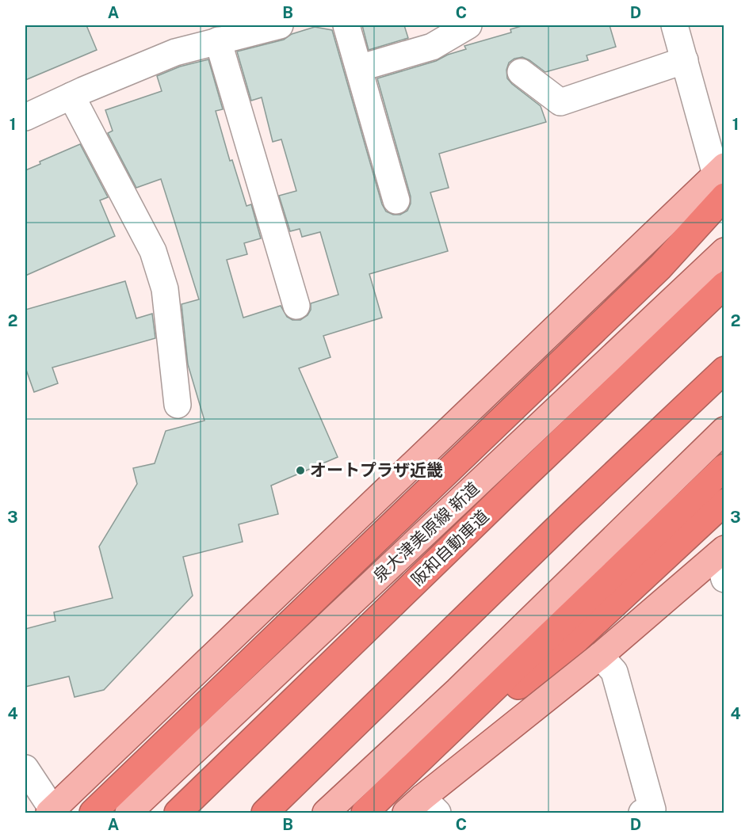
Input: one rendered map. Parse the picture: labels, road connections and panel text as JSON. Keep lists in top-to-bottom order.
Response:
{
  "streets": {
    "highway": ["阪和自動車道"],
    "main road": ["泉大津美原線 新道"]
  },
  "places": ["オートプラザ近畿"],
  "grid": {
    "columns": [
      "A",
      "B",
      "C",
      "D"
    ],
    "rows": [
      "1",
      "2",
      "3",
      "4"
    ]
  }
}
